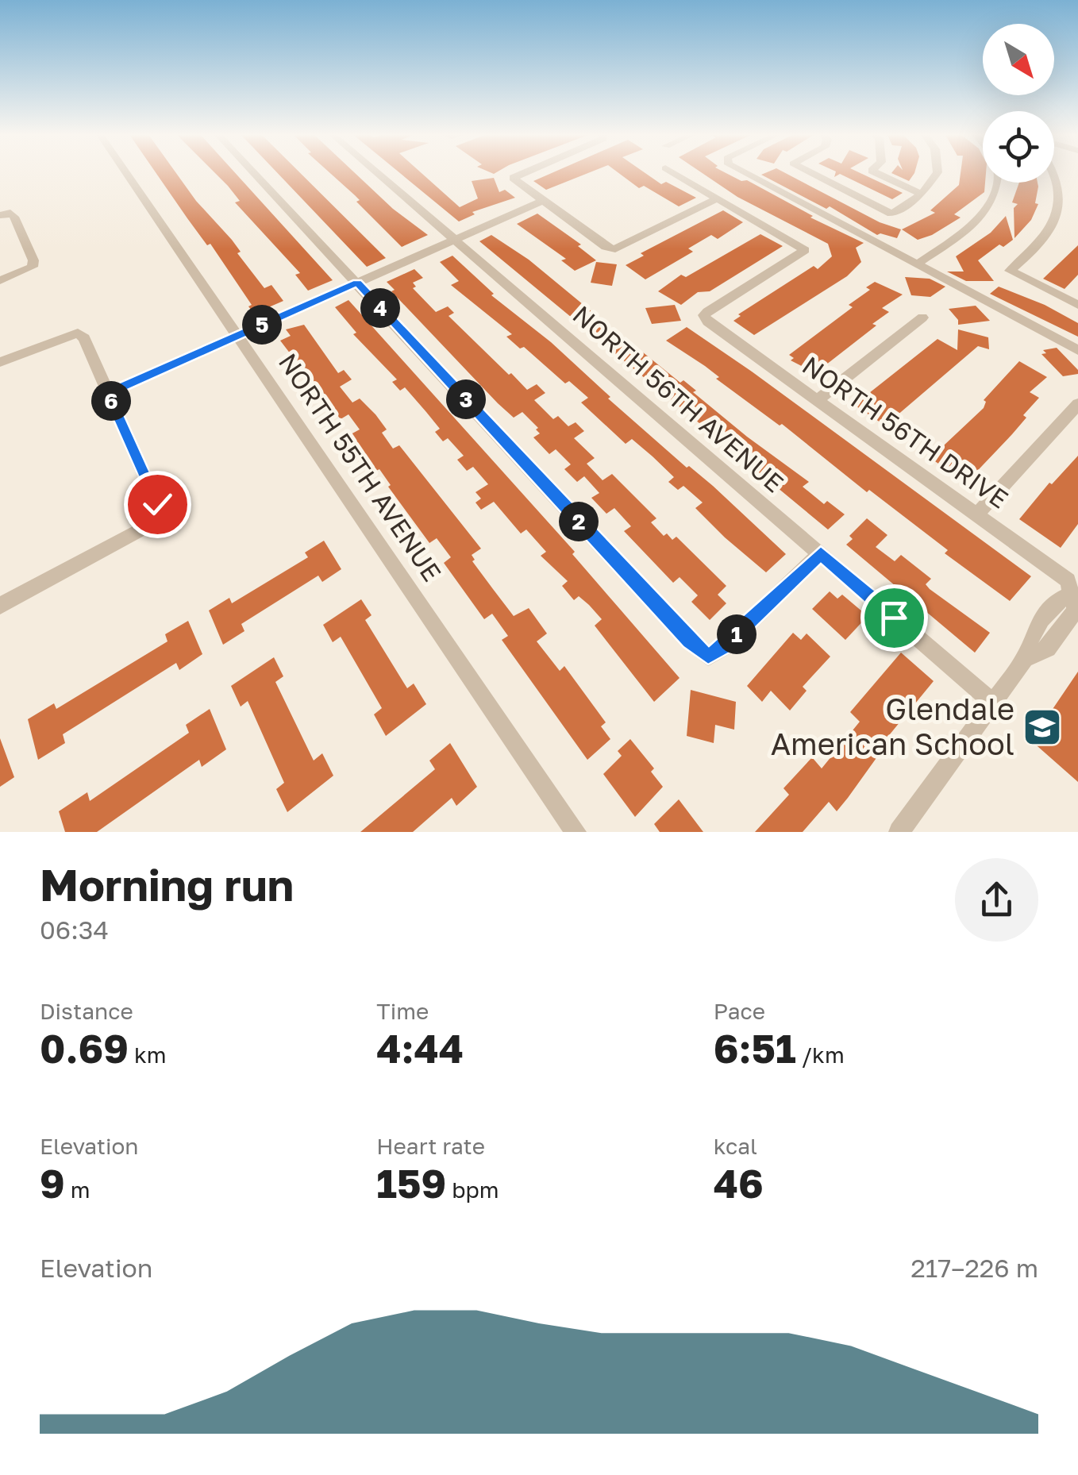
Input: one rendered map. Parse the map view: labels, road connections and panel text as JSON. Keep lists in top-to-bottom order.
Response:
{
  "streets": {
    "street": ["NORTH 56TH AVENUE", "NORTH 56TH DRIVE", "NORTH 55TH AVENUE"]
  },
  "crossings": [
    ["NORTH 56TH AVENUE", "NORTH 56TH DRIVE"]
  ],
  "places": {
    "school or university": ["Glendale American School"]
  },
  "north": "bottom right",
  "page": {
    "pins": [
      "4",
      "5",
      "3",
      "6",
      "2",
      "1"
    ],
    "heading": ["Morning run", "06:34"],
    "stats": [
      ["Distance", "0.69 km"],
      ["Time", "4:44"],
      ["Pace", "6:51 /km"],
      ["Elevation", "9 m"],
      ["Heart rate", "159 bpm"],
      ["kcal", "46"]
    ],
    "chart": ["Elevation", "217–226 m"]
  }
}
